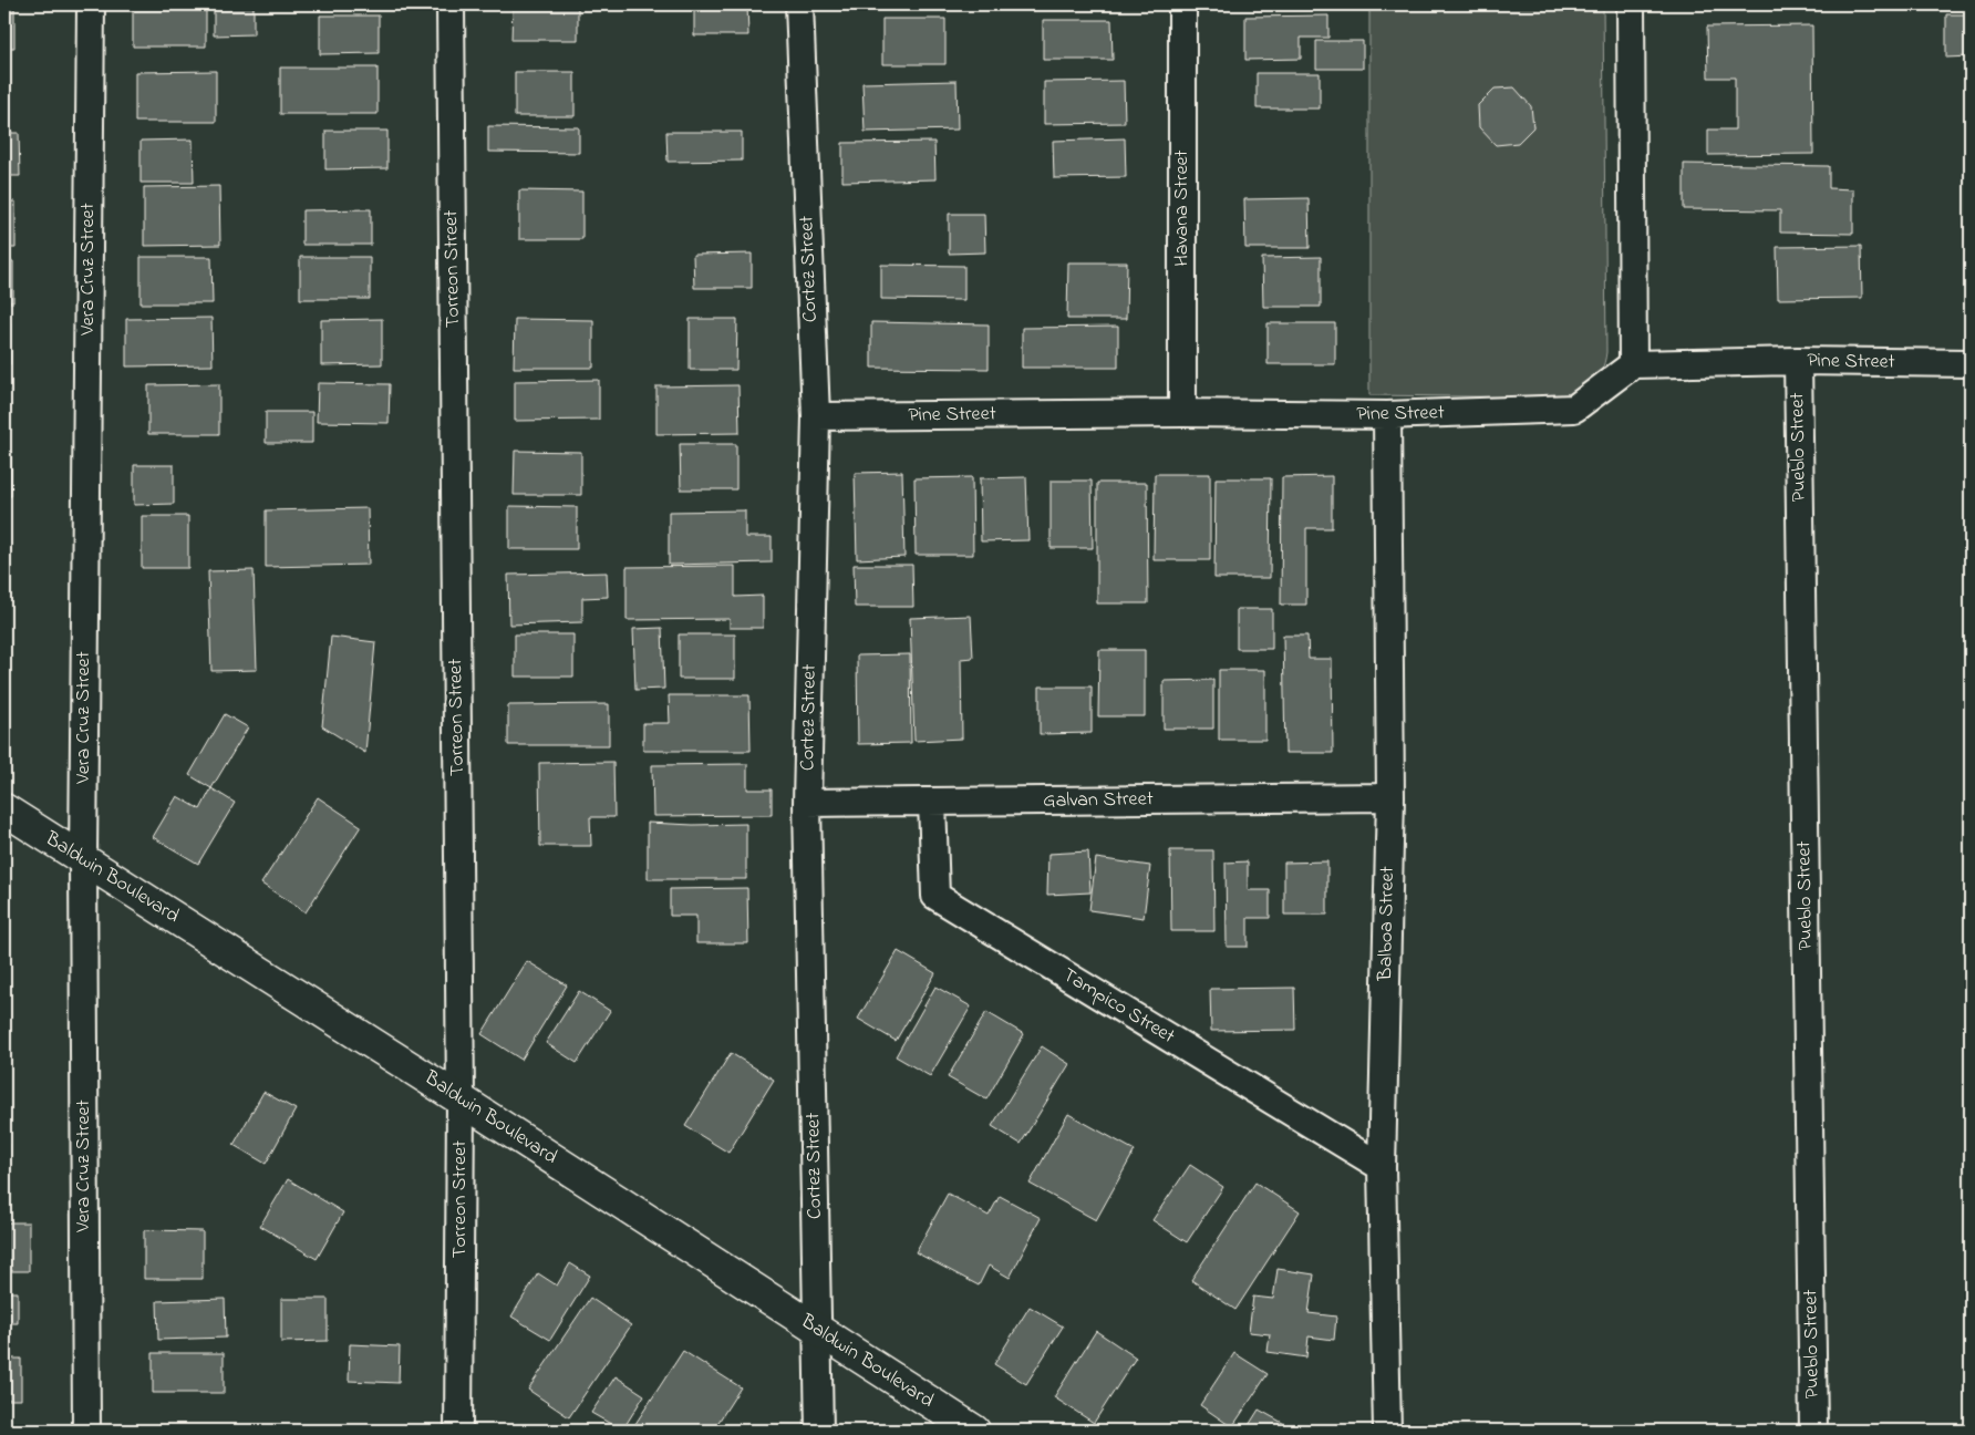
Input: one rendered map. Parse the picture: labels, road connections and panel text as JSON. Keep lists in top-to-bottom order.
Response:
{
  "streets": {
    "main road": ["Baldwin Boulevard"],
    "street": [
      "Havana Street",
      "Vera Cruz Street",
      "Torreon Street",
      "Cortez Street",
      "Pine Street",
      "Pueblo Street",
      "Galvan Street",
      "Balboa Street",
      "Tampico Street"
    ]
  },
  "crossings": [
    ["Havana Street", "Pine Street"],
    ["Vera Cruz Street", "Baldwin Boulevard"],
    ["Torreon Street", "Baldwin Boulevard"],
    ["Cortez Street", "Pine Street"],
    ["Cortez Street", "Galvan Street"],
    ["Cortez Street", "Baldwin Boulevard"],
    ["Pine Street", "Pueblo Street"],
    ["Pine Street", "Balboa Street"],
    ["Galvan Street", "Balboa Street"],
    ["Galvan Street", "Tampico Street"],
    ["Balboa Street", "Tampico Street"]
  ]
}
